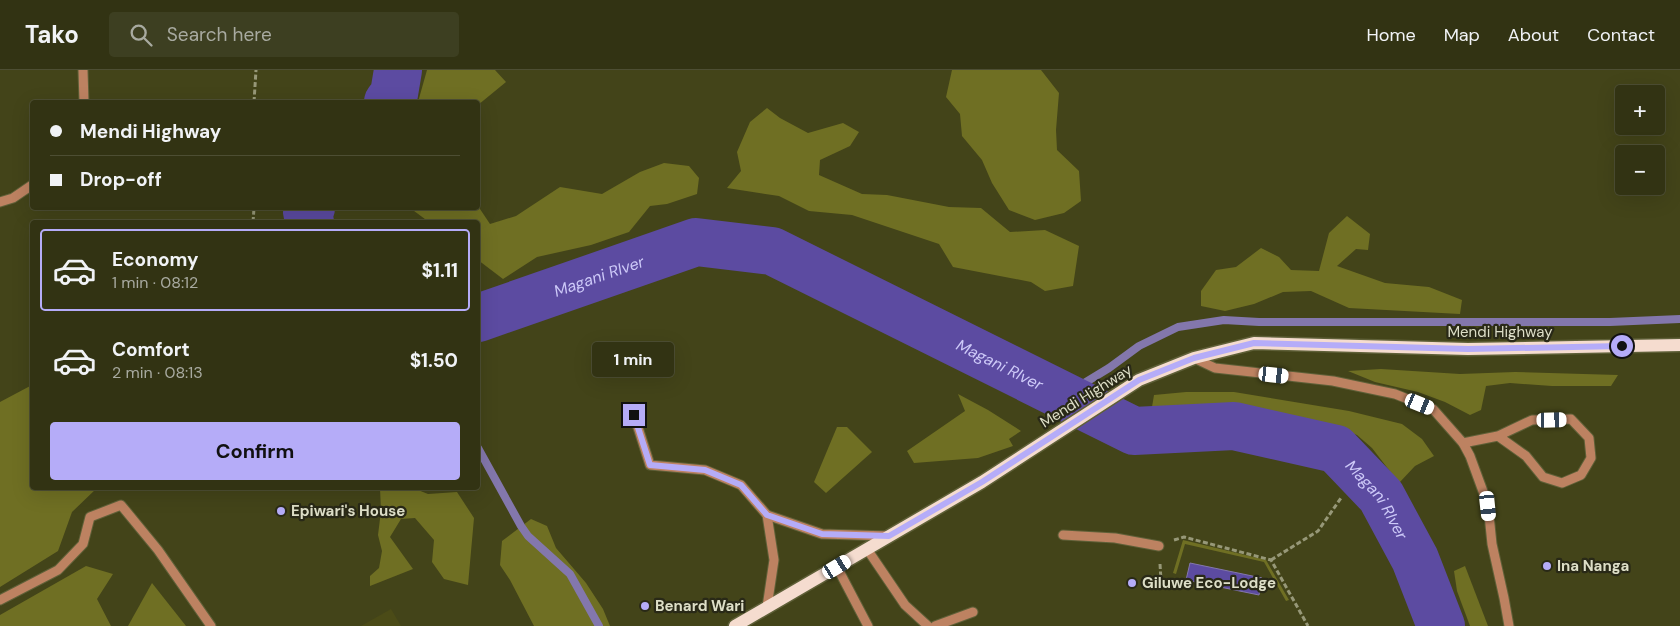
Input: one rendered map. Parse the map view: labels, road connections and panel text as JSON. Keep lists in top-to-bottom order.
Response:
{
  "streets": {
    "main road": ["Mendi Highway"]
  },
  "water": ["Magani RIver"],
  "places": [
    "Epiwari's House",
    "Ina Nanga",
    "Giluwe Eco-Lodge",
    "Benard Wari"
  ],
  "page": {
    "header": "Tako",
    "search": "Search here",
    "nav": [
      "Home",
      "Map",
      "About",
      "Contact"
    ],
    "map_buttons": ["+", "−"],
    "banner": ["Mendi Highway", "Drop-off"],
    "list": [
      {
        "name": "Economy",
        "note": "1 min · 08:12",
        "value": "$1.11"
      },
      {
        "name": "Comfort",
        "note": "2 min · 08:13",
        "value": "$1.50"
      }
    ],
    "bubble": "1 min",
    "buttons": "Confirm"
  }
}
